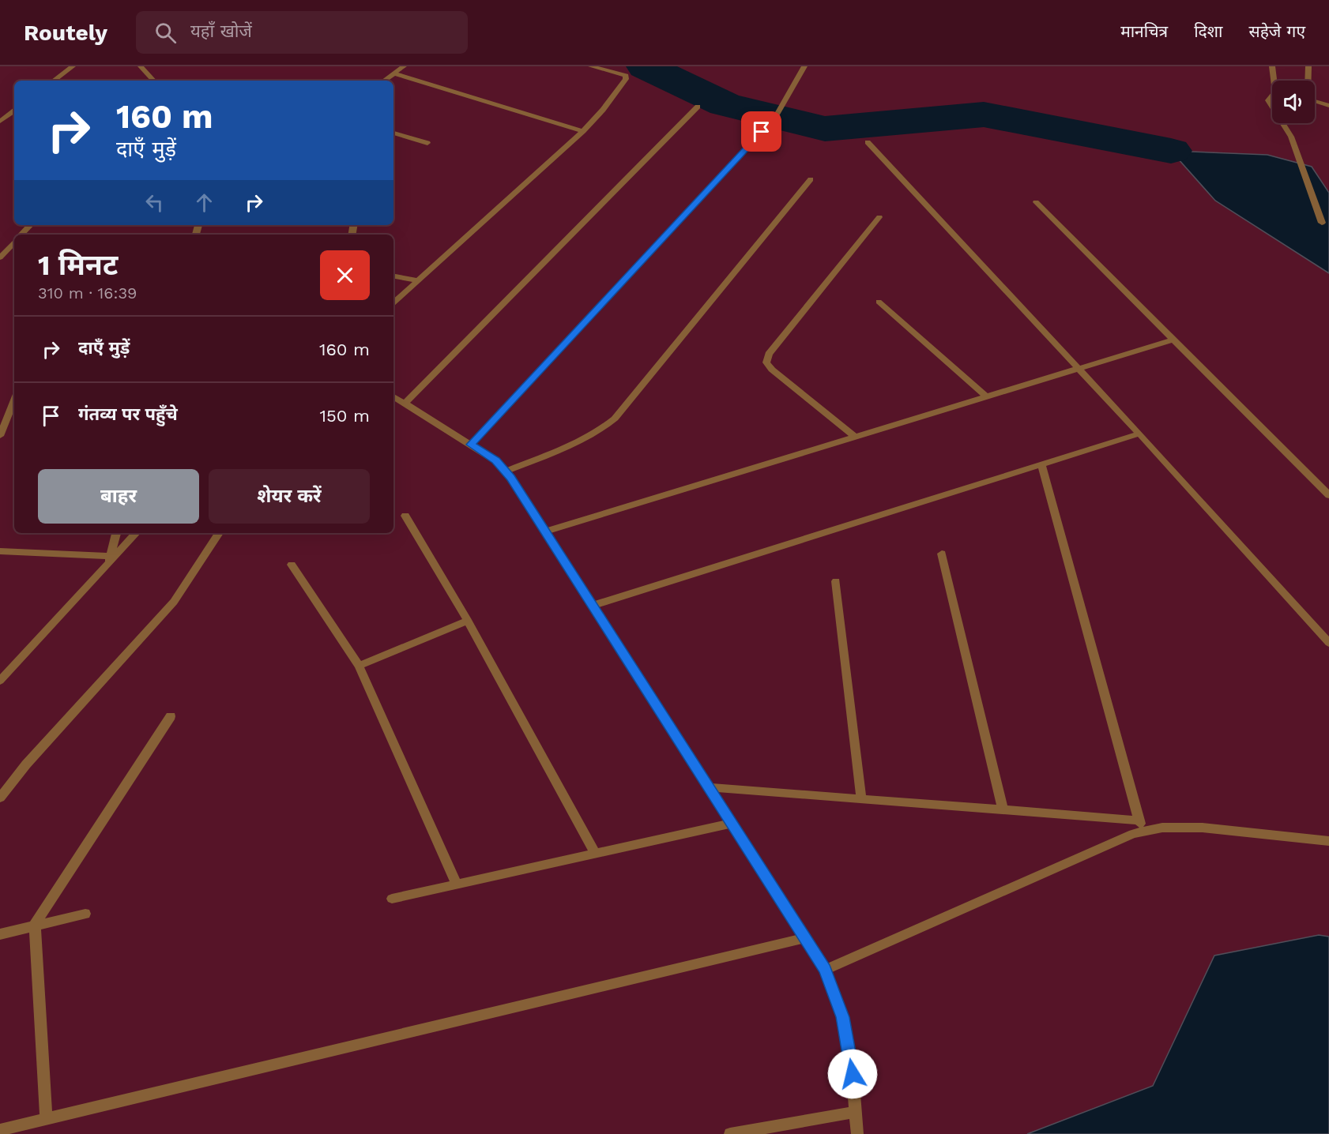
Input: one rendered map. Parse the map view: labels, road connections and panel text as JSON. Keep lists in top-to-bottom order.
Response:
{
  "page": {
    "header": "Routely",
    "search": "यहाँ खोजें",
    "nav": ["मानचित्र", "दिशा", "सहेजे गए"],
    "turn": ["160 m", "दाएँ मुड़ें"],
    "heading": ["1 मिनट", "310 m · 16:39"],
    "list": [
      {
        "name": "दाएँ मुड़ें",
        "value": "160 m"
      },
      {
        "name": "गंतव्य पर पहुँचे",
        "value": "150 m"
      }
    ],
    "buttons": ["बाहर", "शेयर करें"]
  }
}
